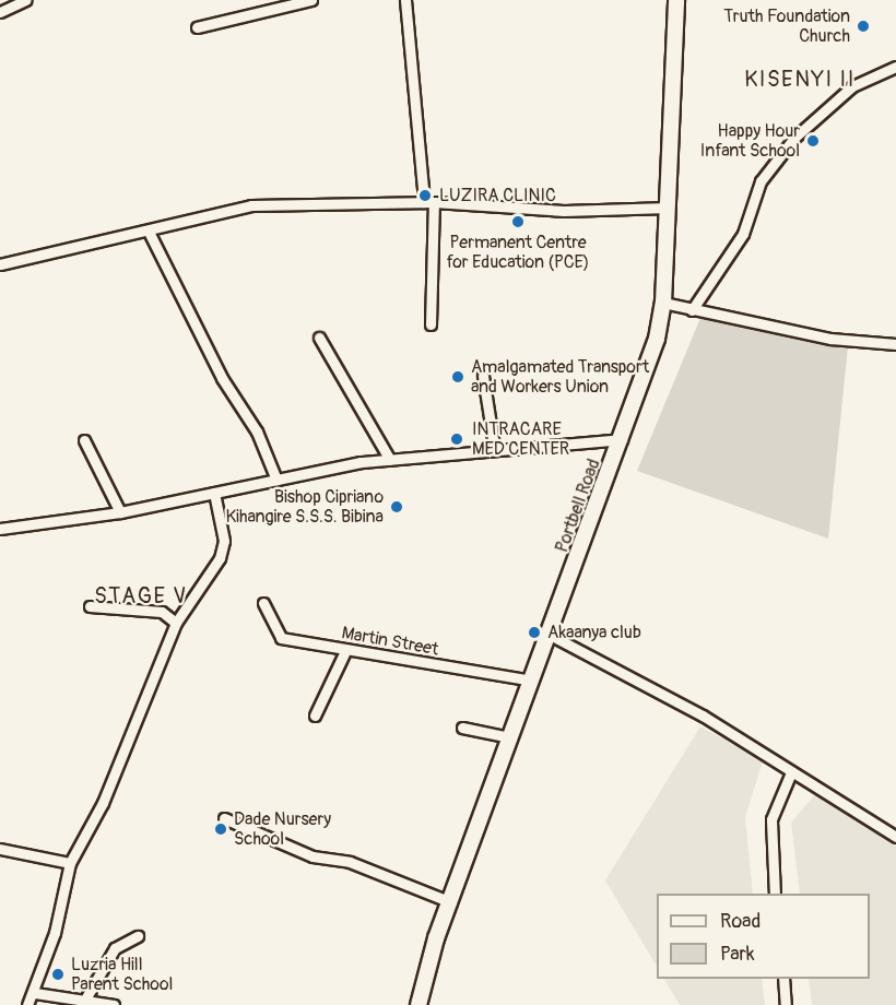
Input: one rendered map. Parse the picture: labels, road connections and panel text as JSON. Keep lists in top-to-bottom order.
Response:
{
  "streets": {
    "main road": ["Portbell Road"],
    "street": ["Martin Street"]
  },
  "crossings": [
    ["Portbell Road", "Martin Street"]
  ],
  "districts": ["KISENYI II", "STAGE V"],
  "places": [
    "Truth Foundation Church",
    "Happy Hour Infant School",
    "LUZIRA CLINIC",
    "Permanent Centre for Education (PCE)",
    "Amalgamated Transport and Workers Union",
    "INTRACARE MED CENTER",
    "Bishop Cipriano Kihangire S.S.S. Bibina",
    "Akaanya club",
    "Dade Nursery School",
    "Luzria Hill Parent School"
  ],
  "legend": ["Road", "Park"]
}
